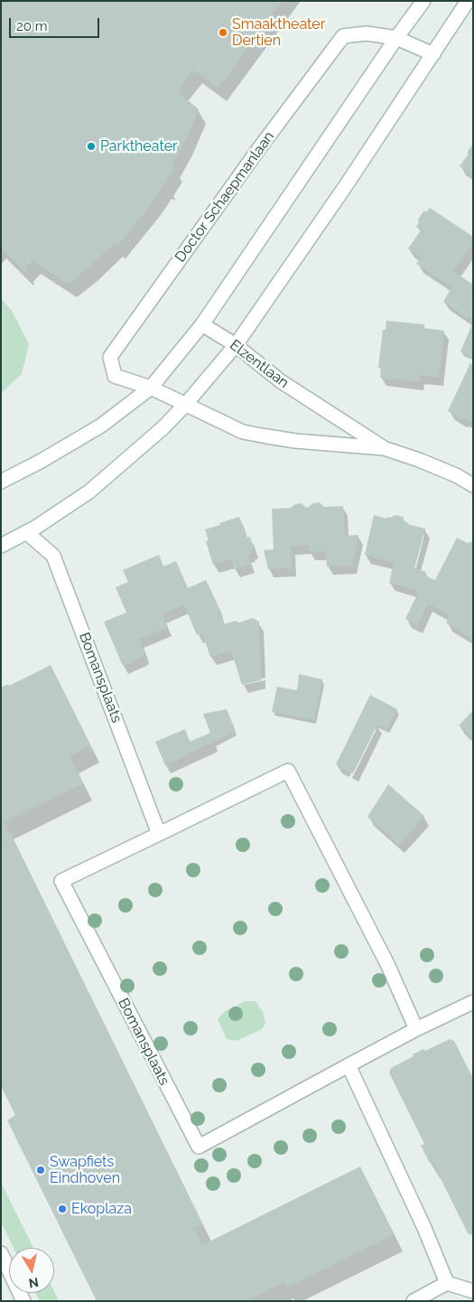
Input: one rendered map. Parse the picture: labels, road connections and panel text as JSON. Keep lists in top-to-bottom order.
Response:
{
  "streets": {
    "main road": ["Doctor Schaepmanlaan", "Elzentlaan", "Bomansplaats"]
  },
  "crossings": [
    ["Doctor Schaepmanlaan", "Elzentlaan"]
  ],
  "places": [
    "Smaaktheater Dertien",
    "Parktheater",
    "Swapfiets Eindhoven",
    "Ekoplaza"
  ],
  "scale_bar": "20 m",
  "north": "bottom"
}
